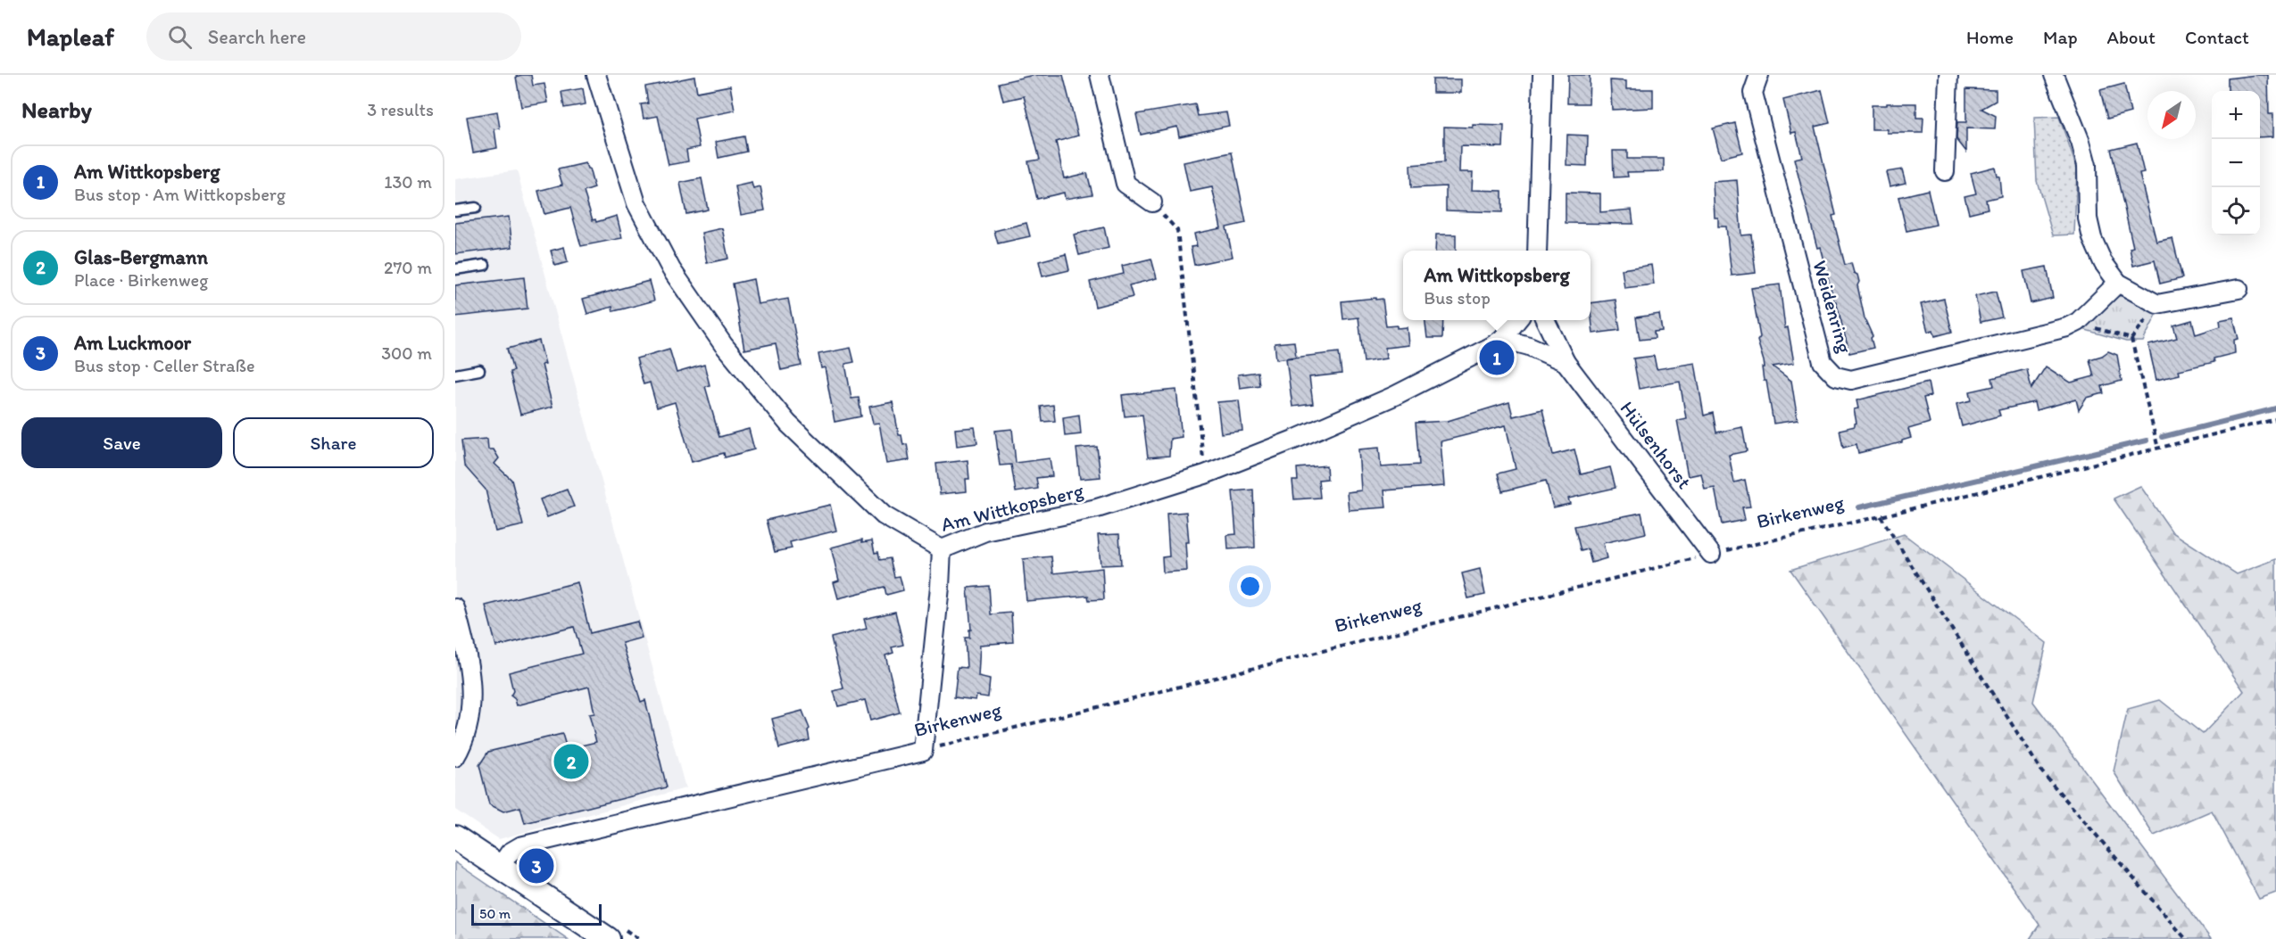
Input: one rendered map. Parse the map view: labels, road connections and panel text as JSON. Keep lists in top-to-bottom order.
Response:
{
  "streets": {
    "street": [
      "Weidenring",
      "Hülsenhorst",
      "Am Wittkopsberg",
      "Birkenweg"
    ]
  },
  "crossings": [
    ["Hülsenhorst", "Am Wittkopsberg"],
    ["Hülsenhorst", "Birkenweg"]
  ],
  "scale_bar": "50 m",
  "north": "bottom left",
  "page": {
    "header": "Mapleaf",
    "search": "Search here",
    "nav": [
      "Home",
      "Map",
      "About",
      "Contact"
    ],
    "heading": ["Nearby", "3 results"],
    "map_buttons": ["+", "−"],
    "list": [
      {
        "mark": "1",
        "name": "Am Wittkopsberg",
        "note": "Bus stop · Am Wittkopsberg",
        "value": "130 m"
      },
      {
        "mark": "2",
        "name": "Glas-Bergmann",
        "note": "Place · Birkenweg",
        "value": "270 m"
      },
      {
        "mark": "3",
        "name": "Am Luckmoor",
        "note": "Bus stop · Celler Straße",
        "value": "300 m"
      }
    ],
    "popup": ["Am Wittkopsberg", "Bus stop"],
    "pins": ["1", "2", "3"],
    "buttons": ["Save", "Share"],
    "scale": "50 m"
  }
}
